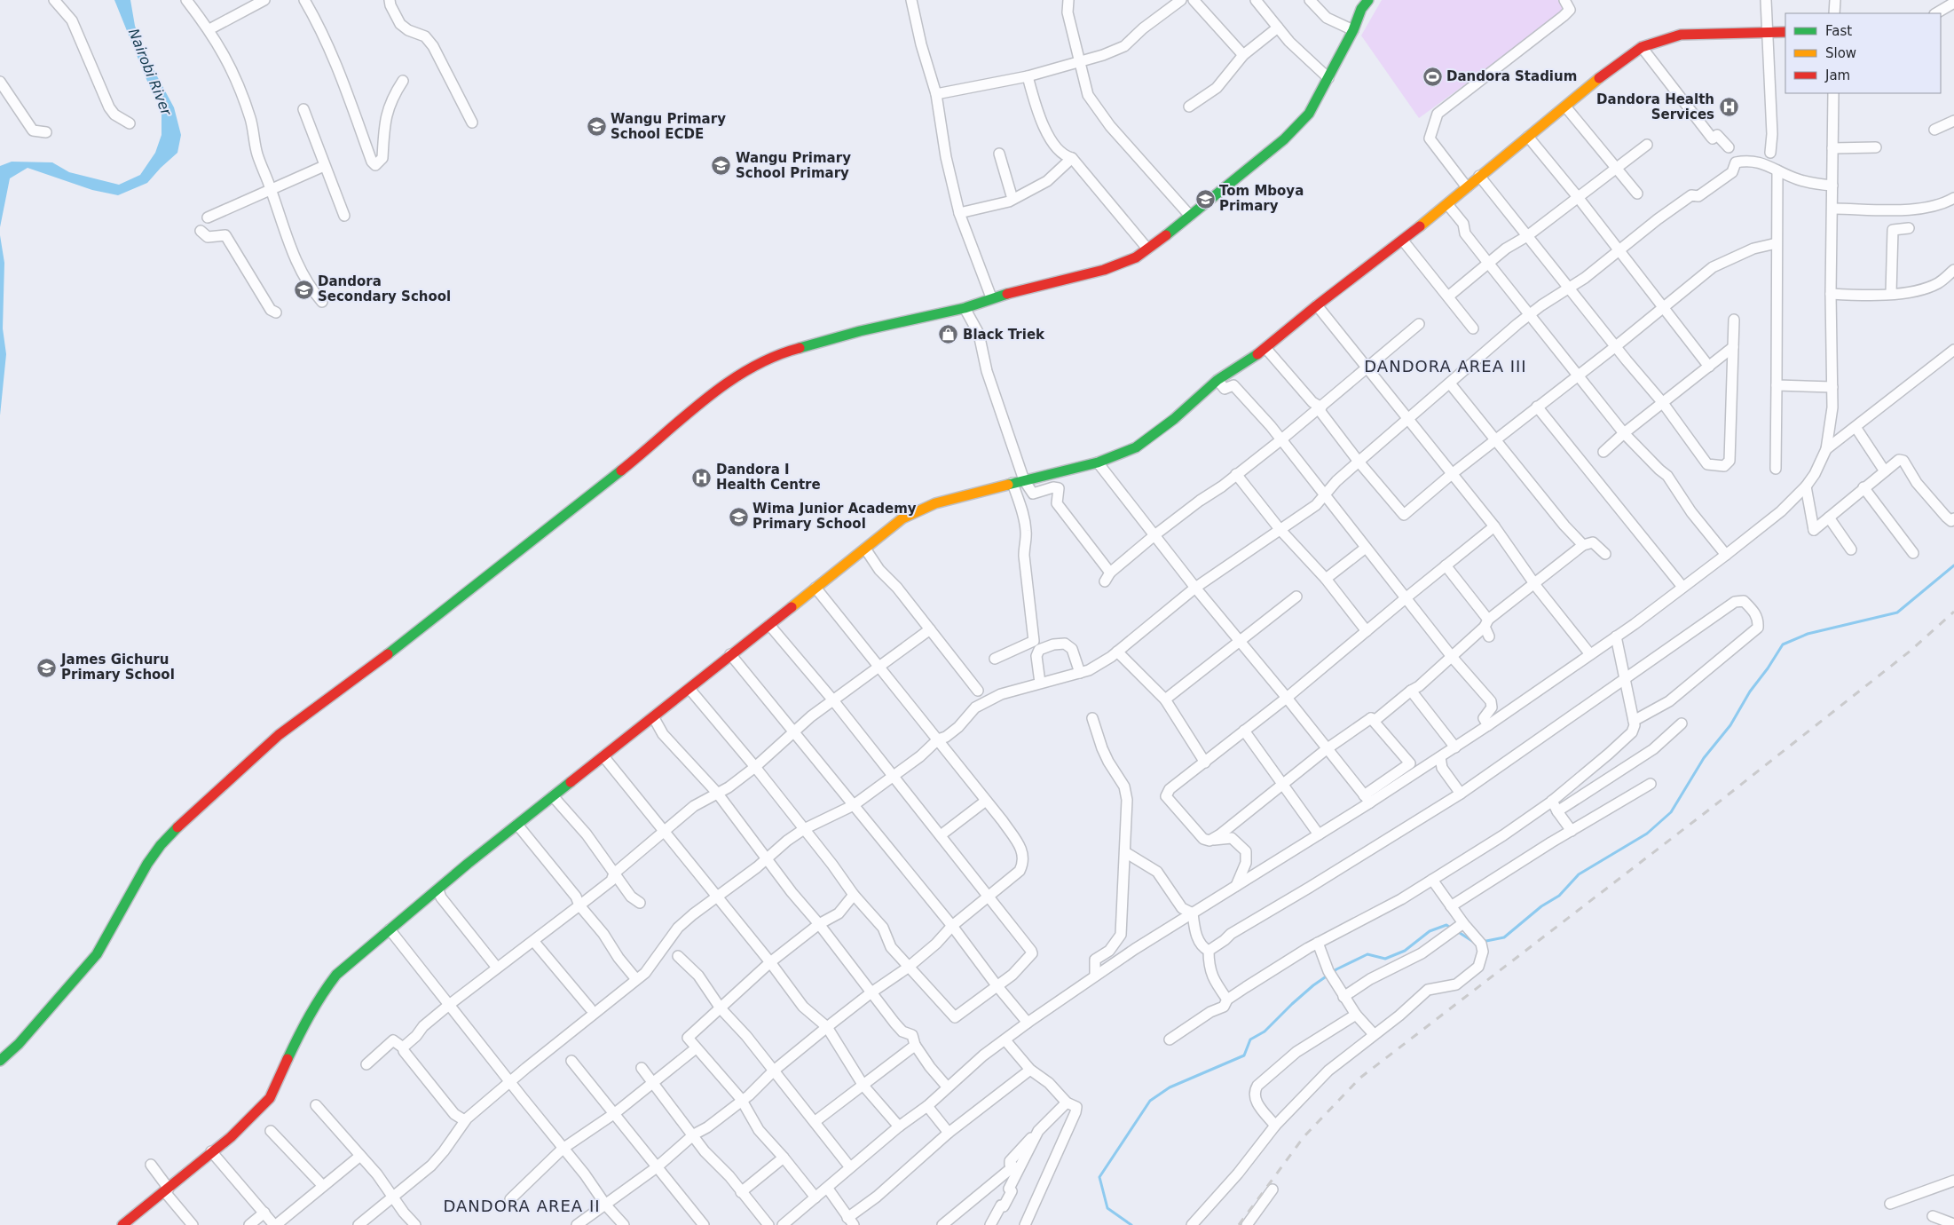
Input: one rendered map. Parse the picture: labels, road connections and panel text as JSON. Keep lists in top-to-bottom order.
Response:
{
  "districts": ["DANDORA AREA III", "DANDORA AREA II"],
  "water": ["Nairobi River"],
  "places": {
    "sports": ["Dandora Stadium"],
    "hospital": ["Dandora Health Services", "Dandora I Health Centre"],
    "school or university": [
      "Wangu Primary School ECDE",
      "Wangu Primary School Primary",
      "Tom Mboya Primary",
      "Dandora Secondary School",
      "Wima Junior Academy Primary School",
      "James Gichuru Primary School"
    ],
    "shop": ["Black Triek"]
  },
  "legend": ["Fast", "Slow", "Jam"]
}
